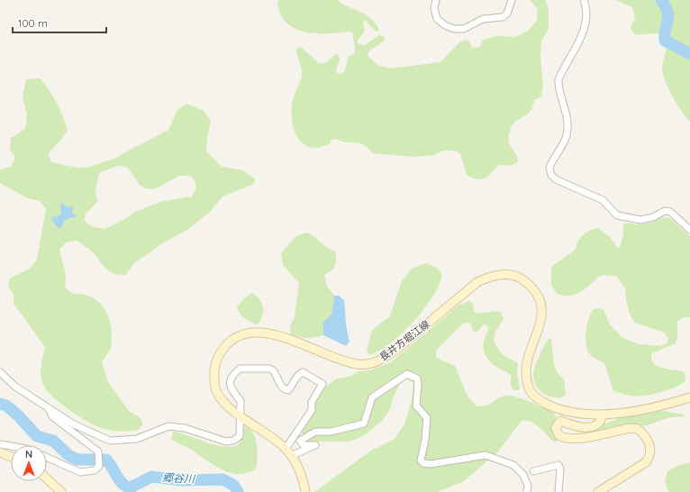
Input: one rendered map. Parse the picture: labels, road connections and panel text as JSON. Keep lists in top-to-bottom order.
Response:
{
  "streets": {
    "main road": ["長井方堀江線"]
  },
  "water": ["郷谷川"],
  "scale_bar": "100 m",
  "north": "top"
}
